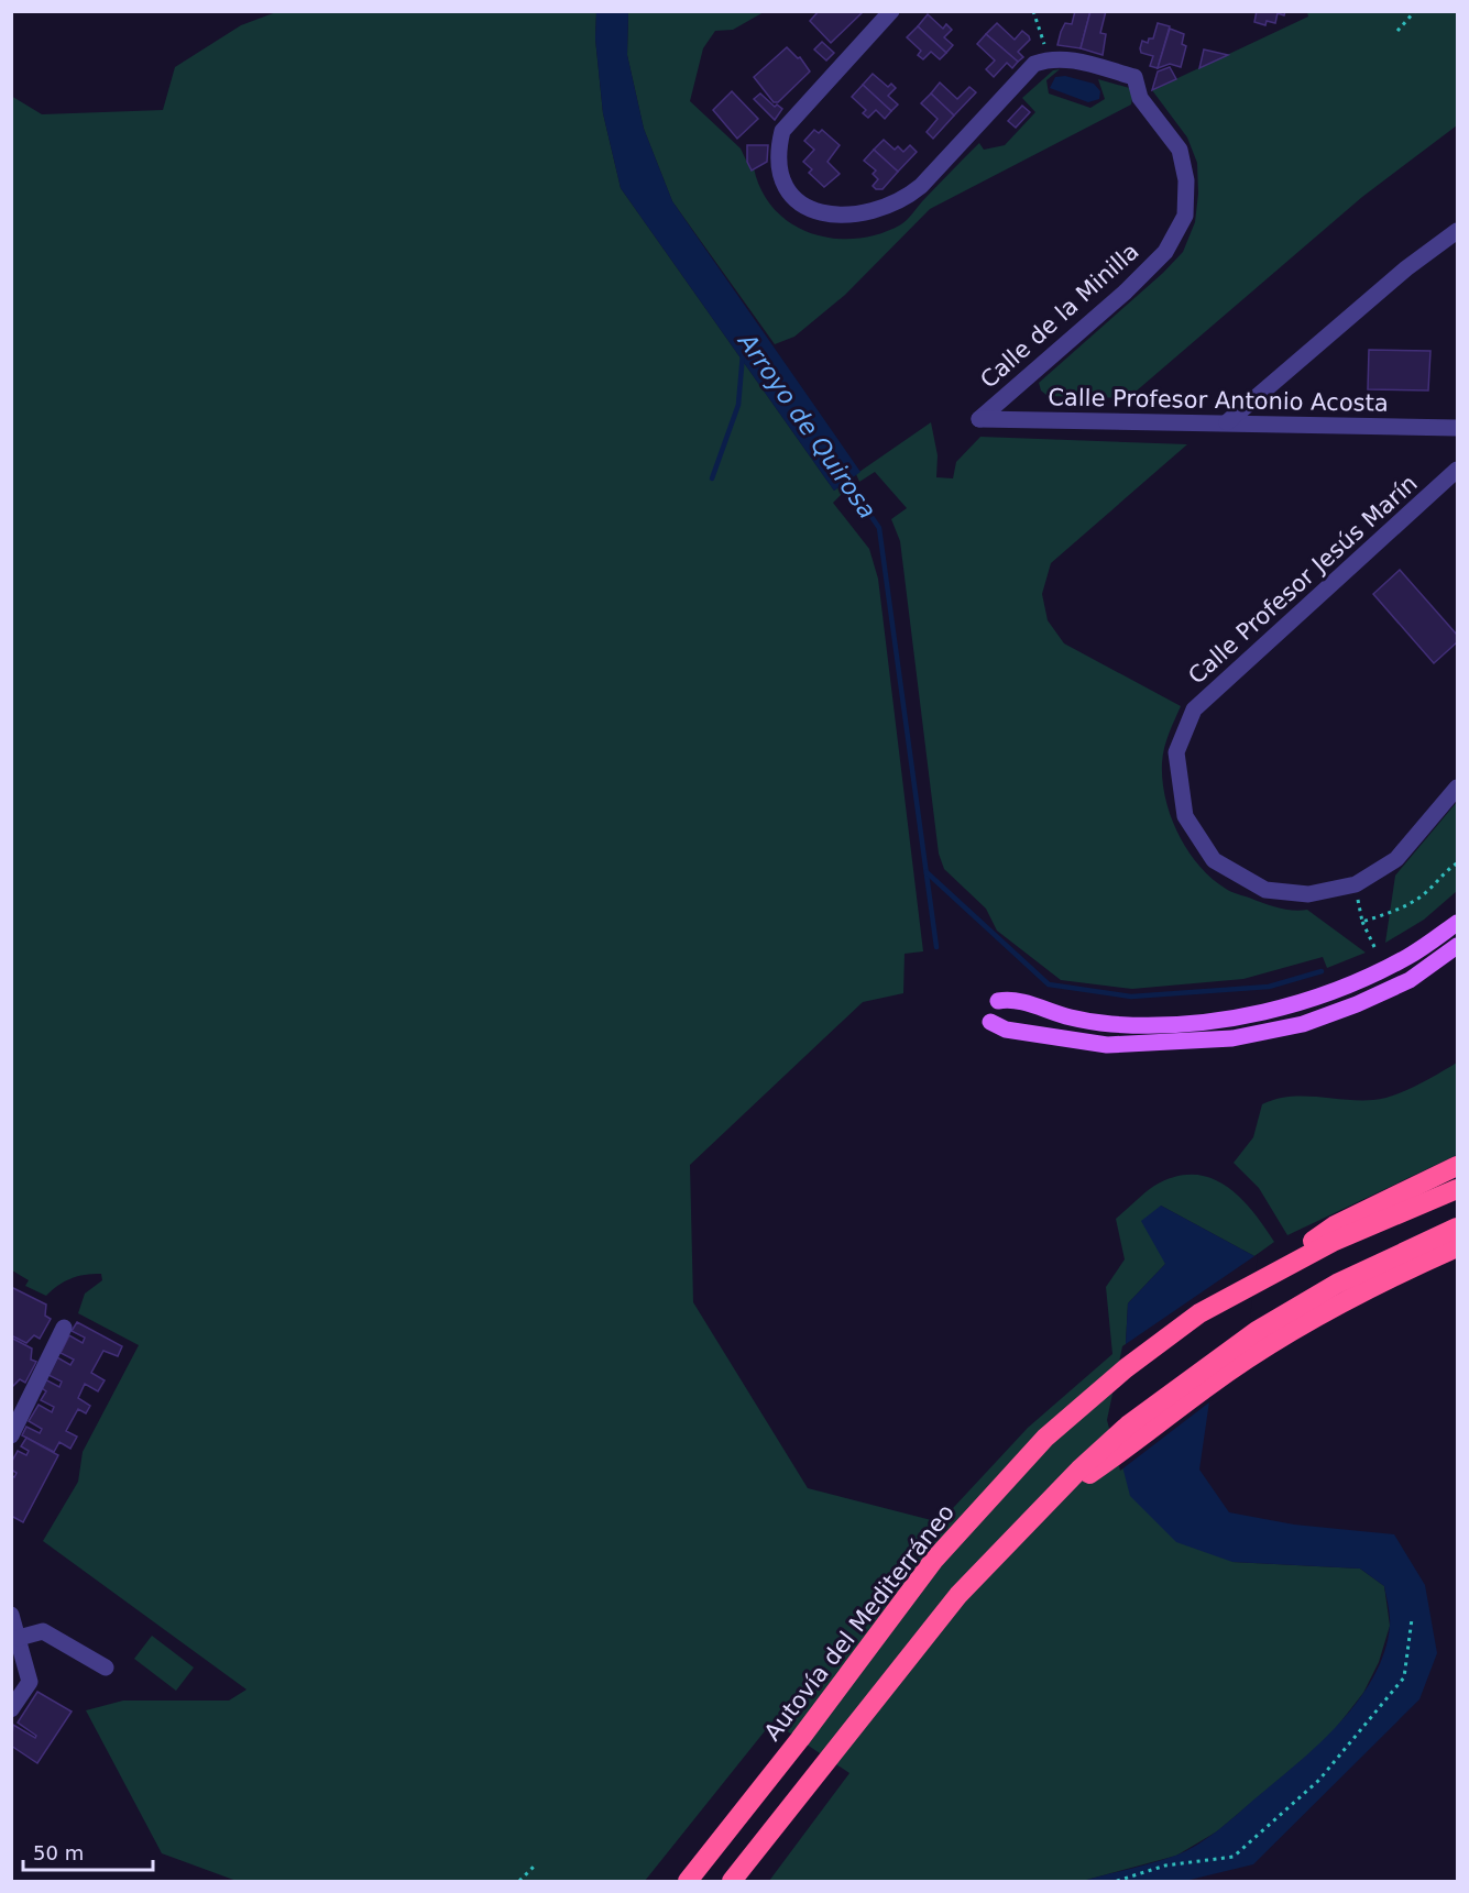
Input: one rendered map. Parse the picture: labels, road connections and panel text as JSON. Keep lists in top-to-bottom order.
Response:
{
  "streets": {
    "highway": ["Autovía del Mediterráneo"],
    "street": ["Calle de la Minilla", "Calle Profesor Antonio Acosta", "Calle Profesor Jesús Marín"]
  },
  "crossings": [
    ["Calle de la Minilla", "Calle Profesor Antonio Acosta"]
  ],
  "water": ["Arroyo de Quirosa"],
  "scale_bar": "50 m"
}
